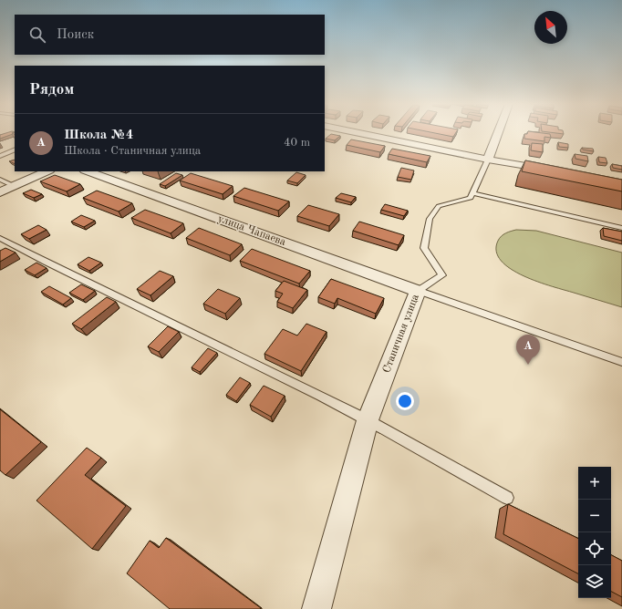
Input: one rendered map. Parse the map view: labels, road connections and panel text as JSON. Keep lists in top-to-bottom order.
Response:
{
  "streets": {
    "street": ["улица Чапаева", "Станичная улица"]
  },
  "crossings": [
    ["улица Чапаева", "Станичная улица"]
  ],
  "north": "top left",
  "page": {
    "search": "Поиск",
    "heading": "Рядом",
    "list": [
      {
        "mark": "A",
        "name": "Школа №4",
        "note": "Школа · Станичная улица",
        "value": "40 m"
      }
    ],
    "pins": "A",
    "map_buttons": ["+", "−"]
  }
}
